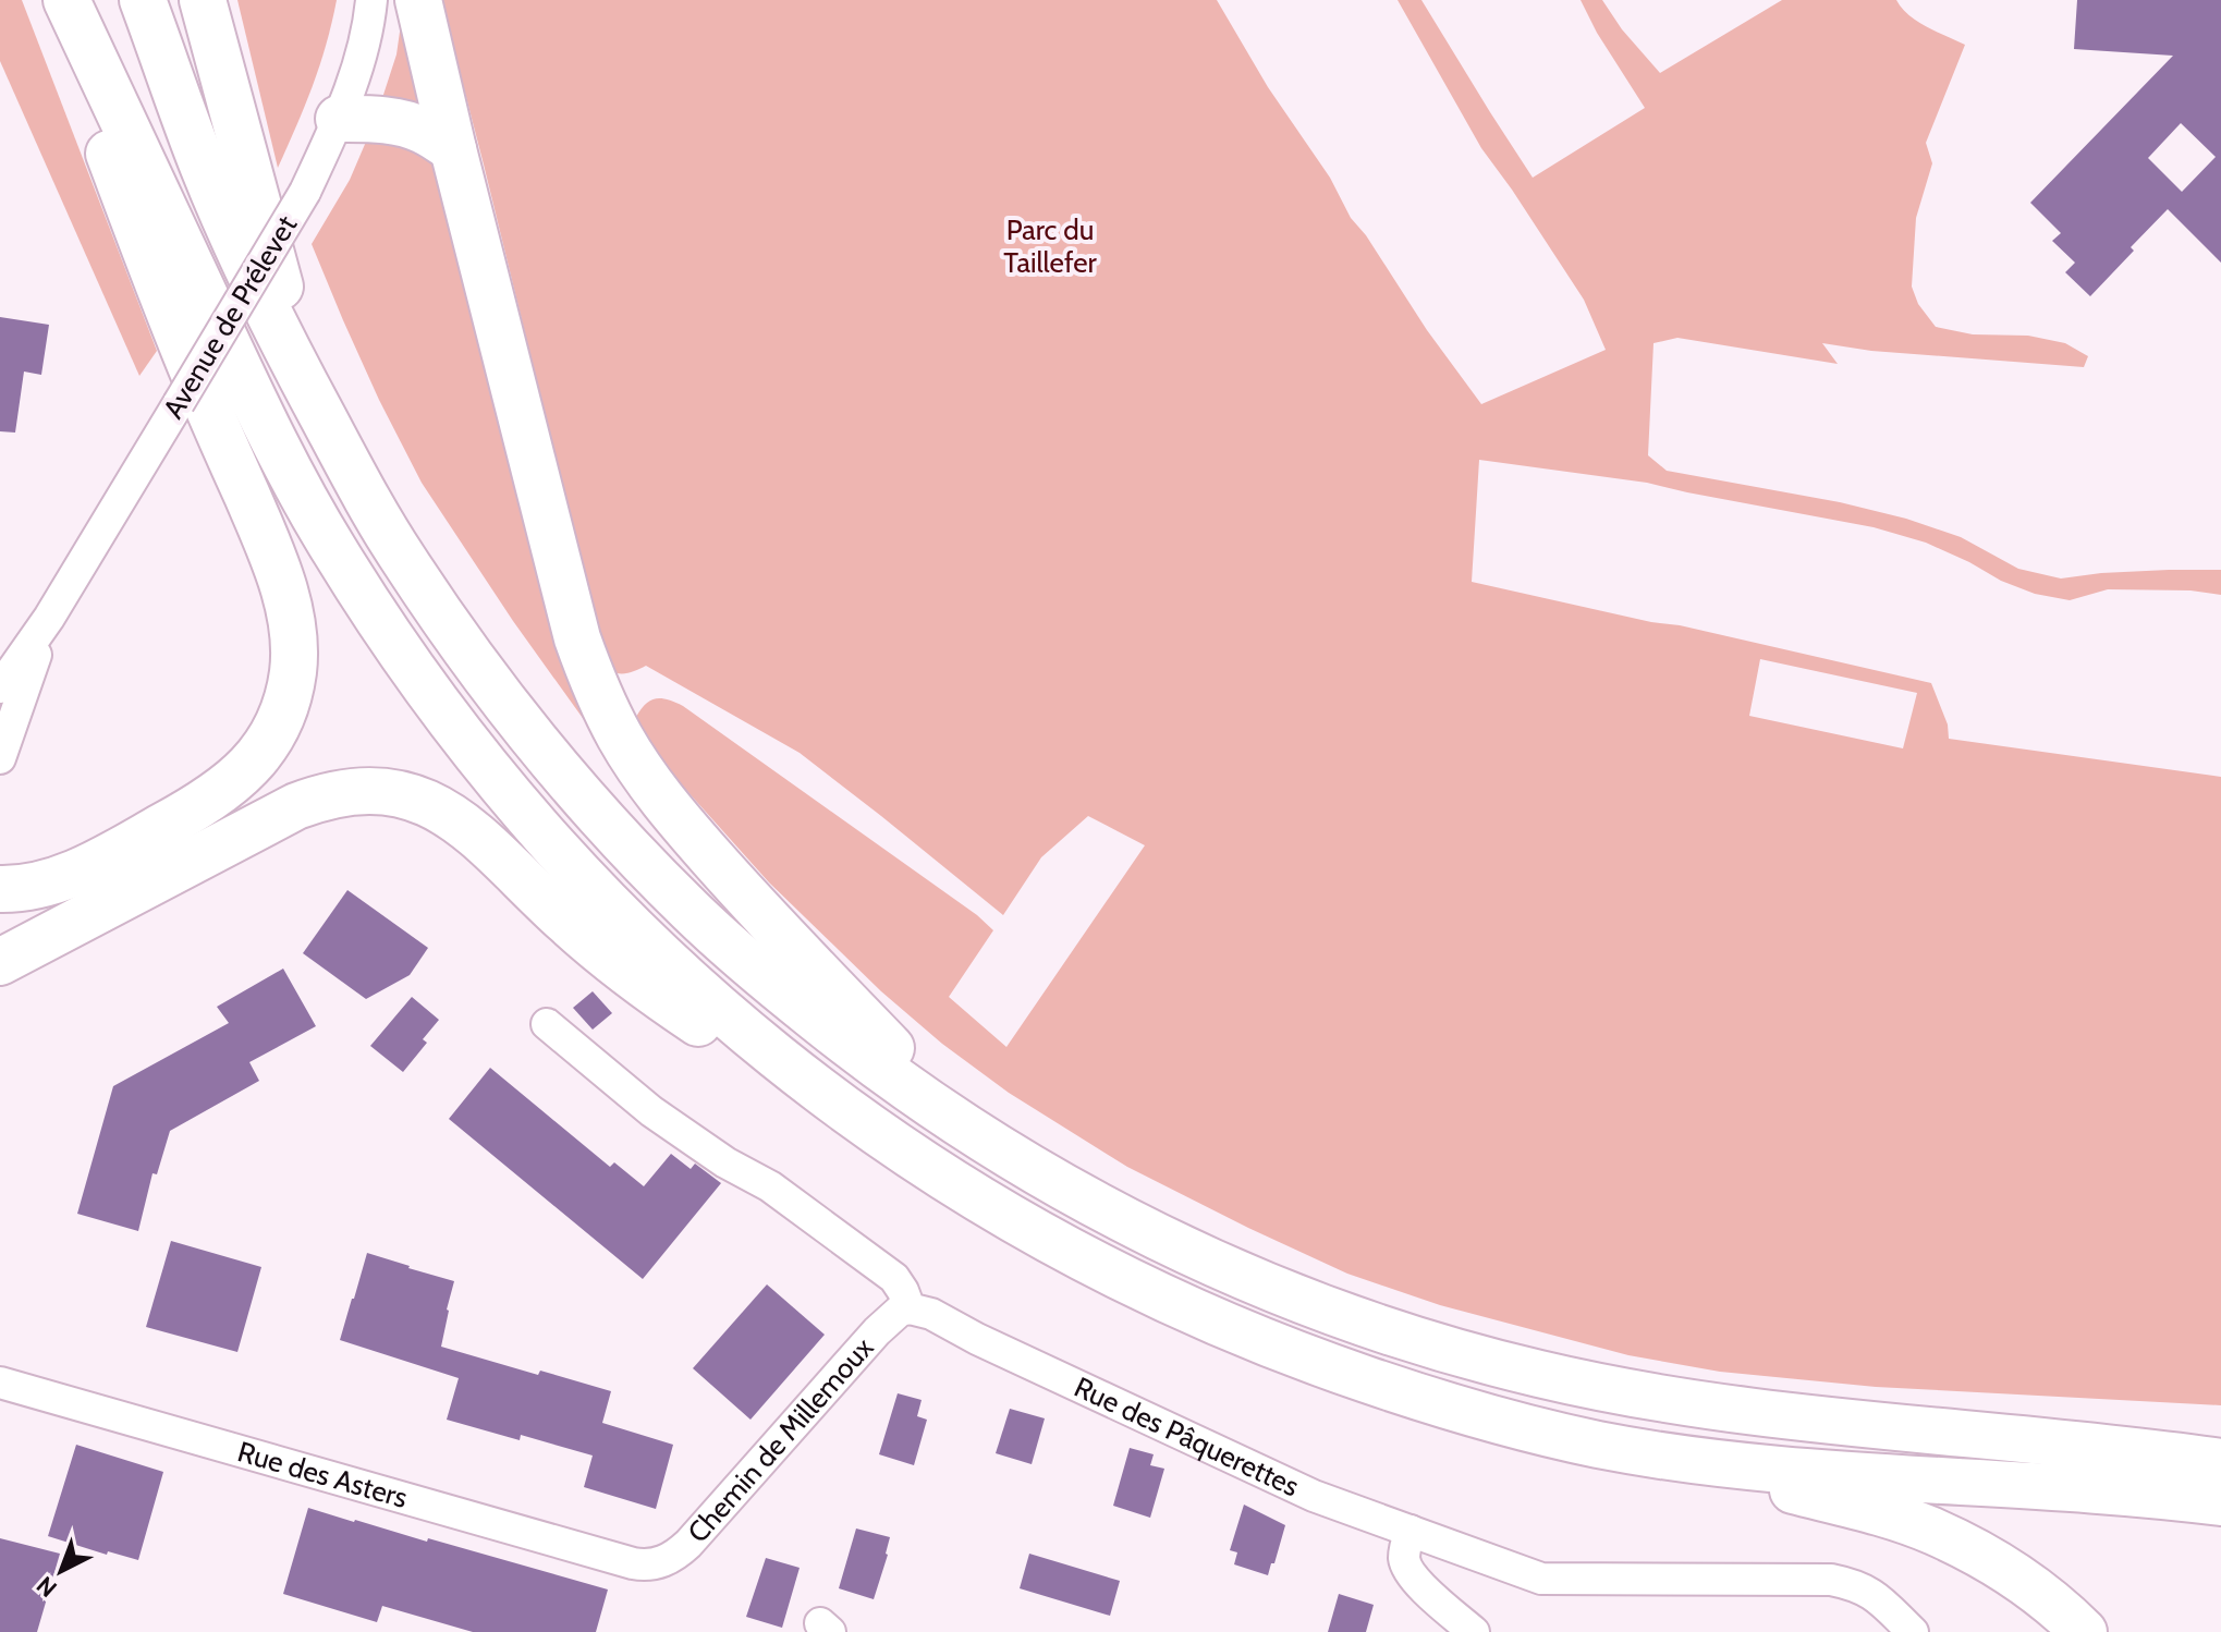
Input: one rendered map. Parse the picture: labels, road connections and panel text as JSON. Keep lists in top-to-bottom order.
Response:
{
  "streets": {
    "street": [
      "Avenue de Prélevet",
      "Rue des Pâquerettes",
      "Chemin de Millemoux",
      "Rue des Asters"
    ]
  },
  "crossings": [
    ["Rue des Pâquerettes", "Chemin de Millemoux"],
    ["Chemin de Millemoux", "Rue des Asters"]
  ],
  "parks": ["Parc du Taillefer"],
  "north": "bottom left"
}
